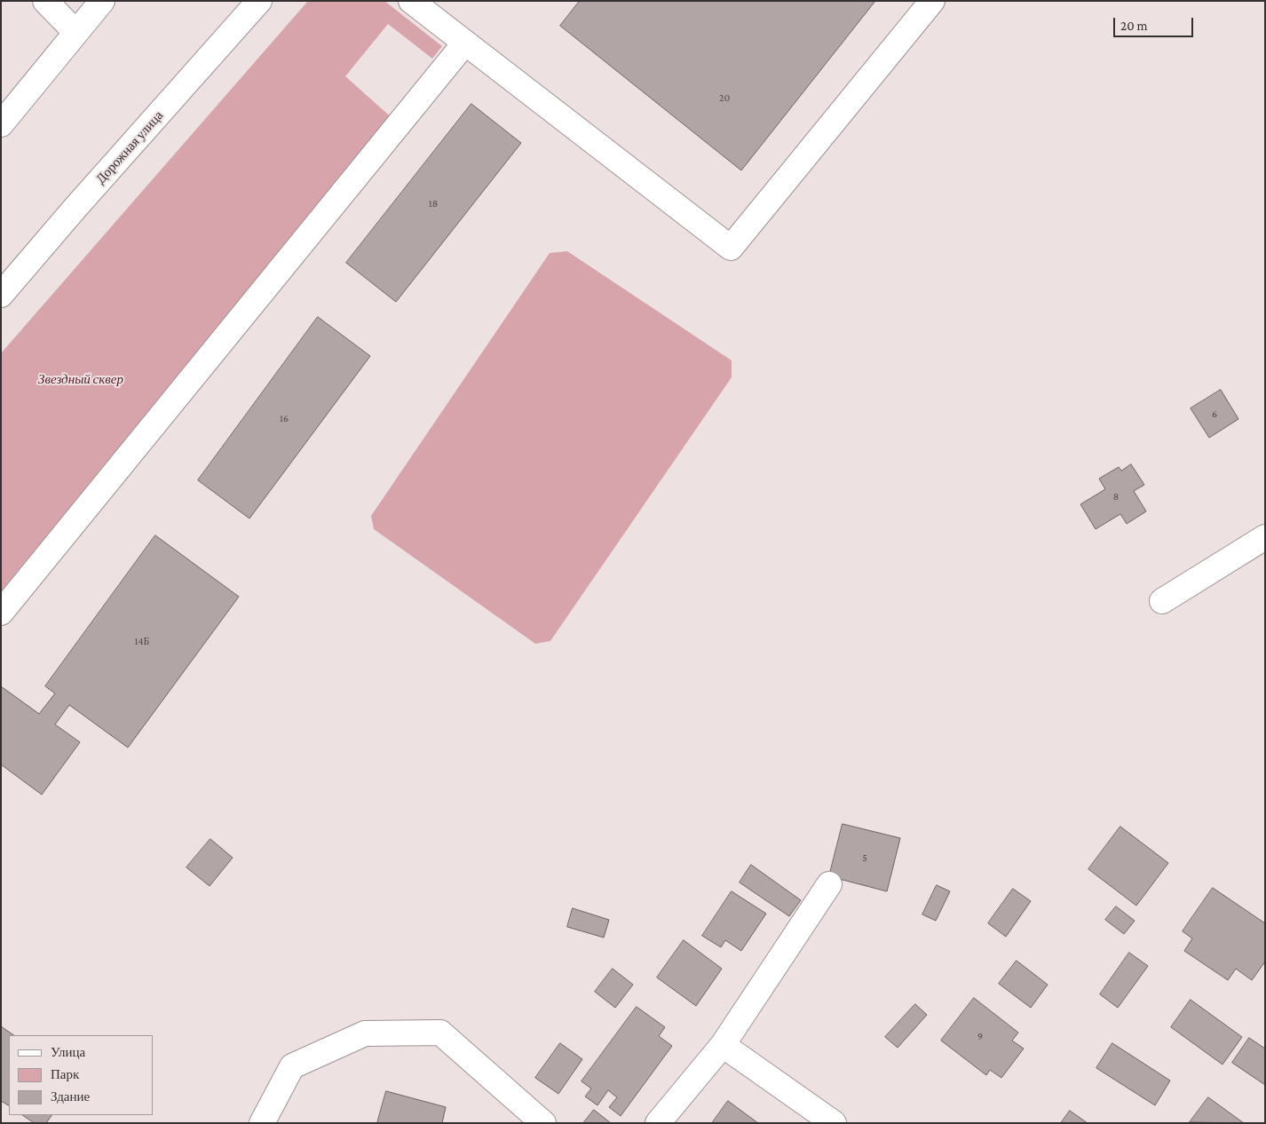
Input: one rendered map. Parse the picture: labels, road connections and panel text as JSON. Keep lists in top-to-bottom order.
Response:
{
  "streets": {
    "street": ["Дорожная улица"]
  },
  "parks": ["Звездный сквер"],
  "house_numbers": [
    "20",
    "18",
    "6",
    "16",
    "8",
    "14Б",
    "5",
    "9"
  ],
  "legend": ["Улица", "Парк", "Здание"],
  "scale_bar": "20 m"
}
